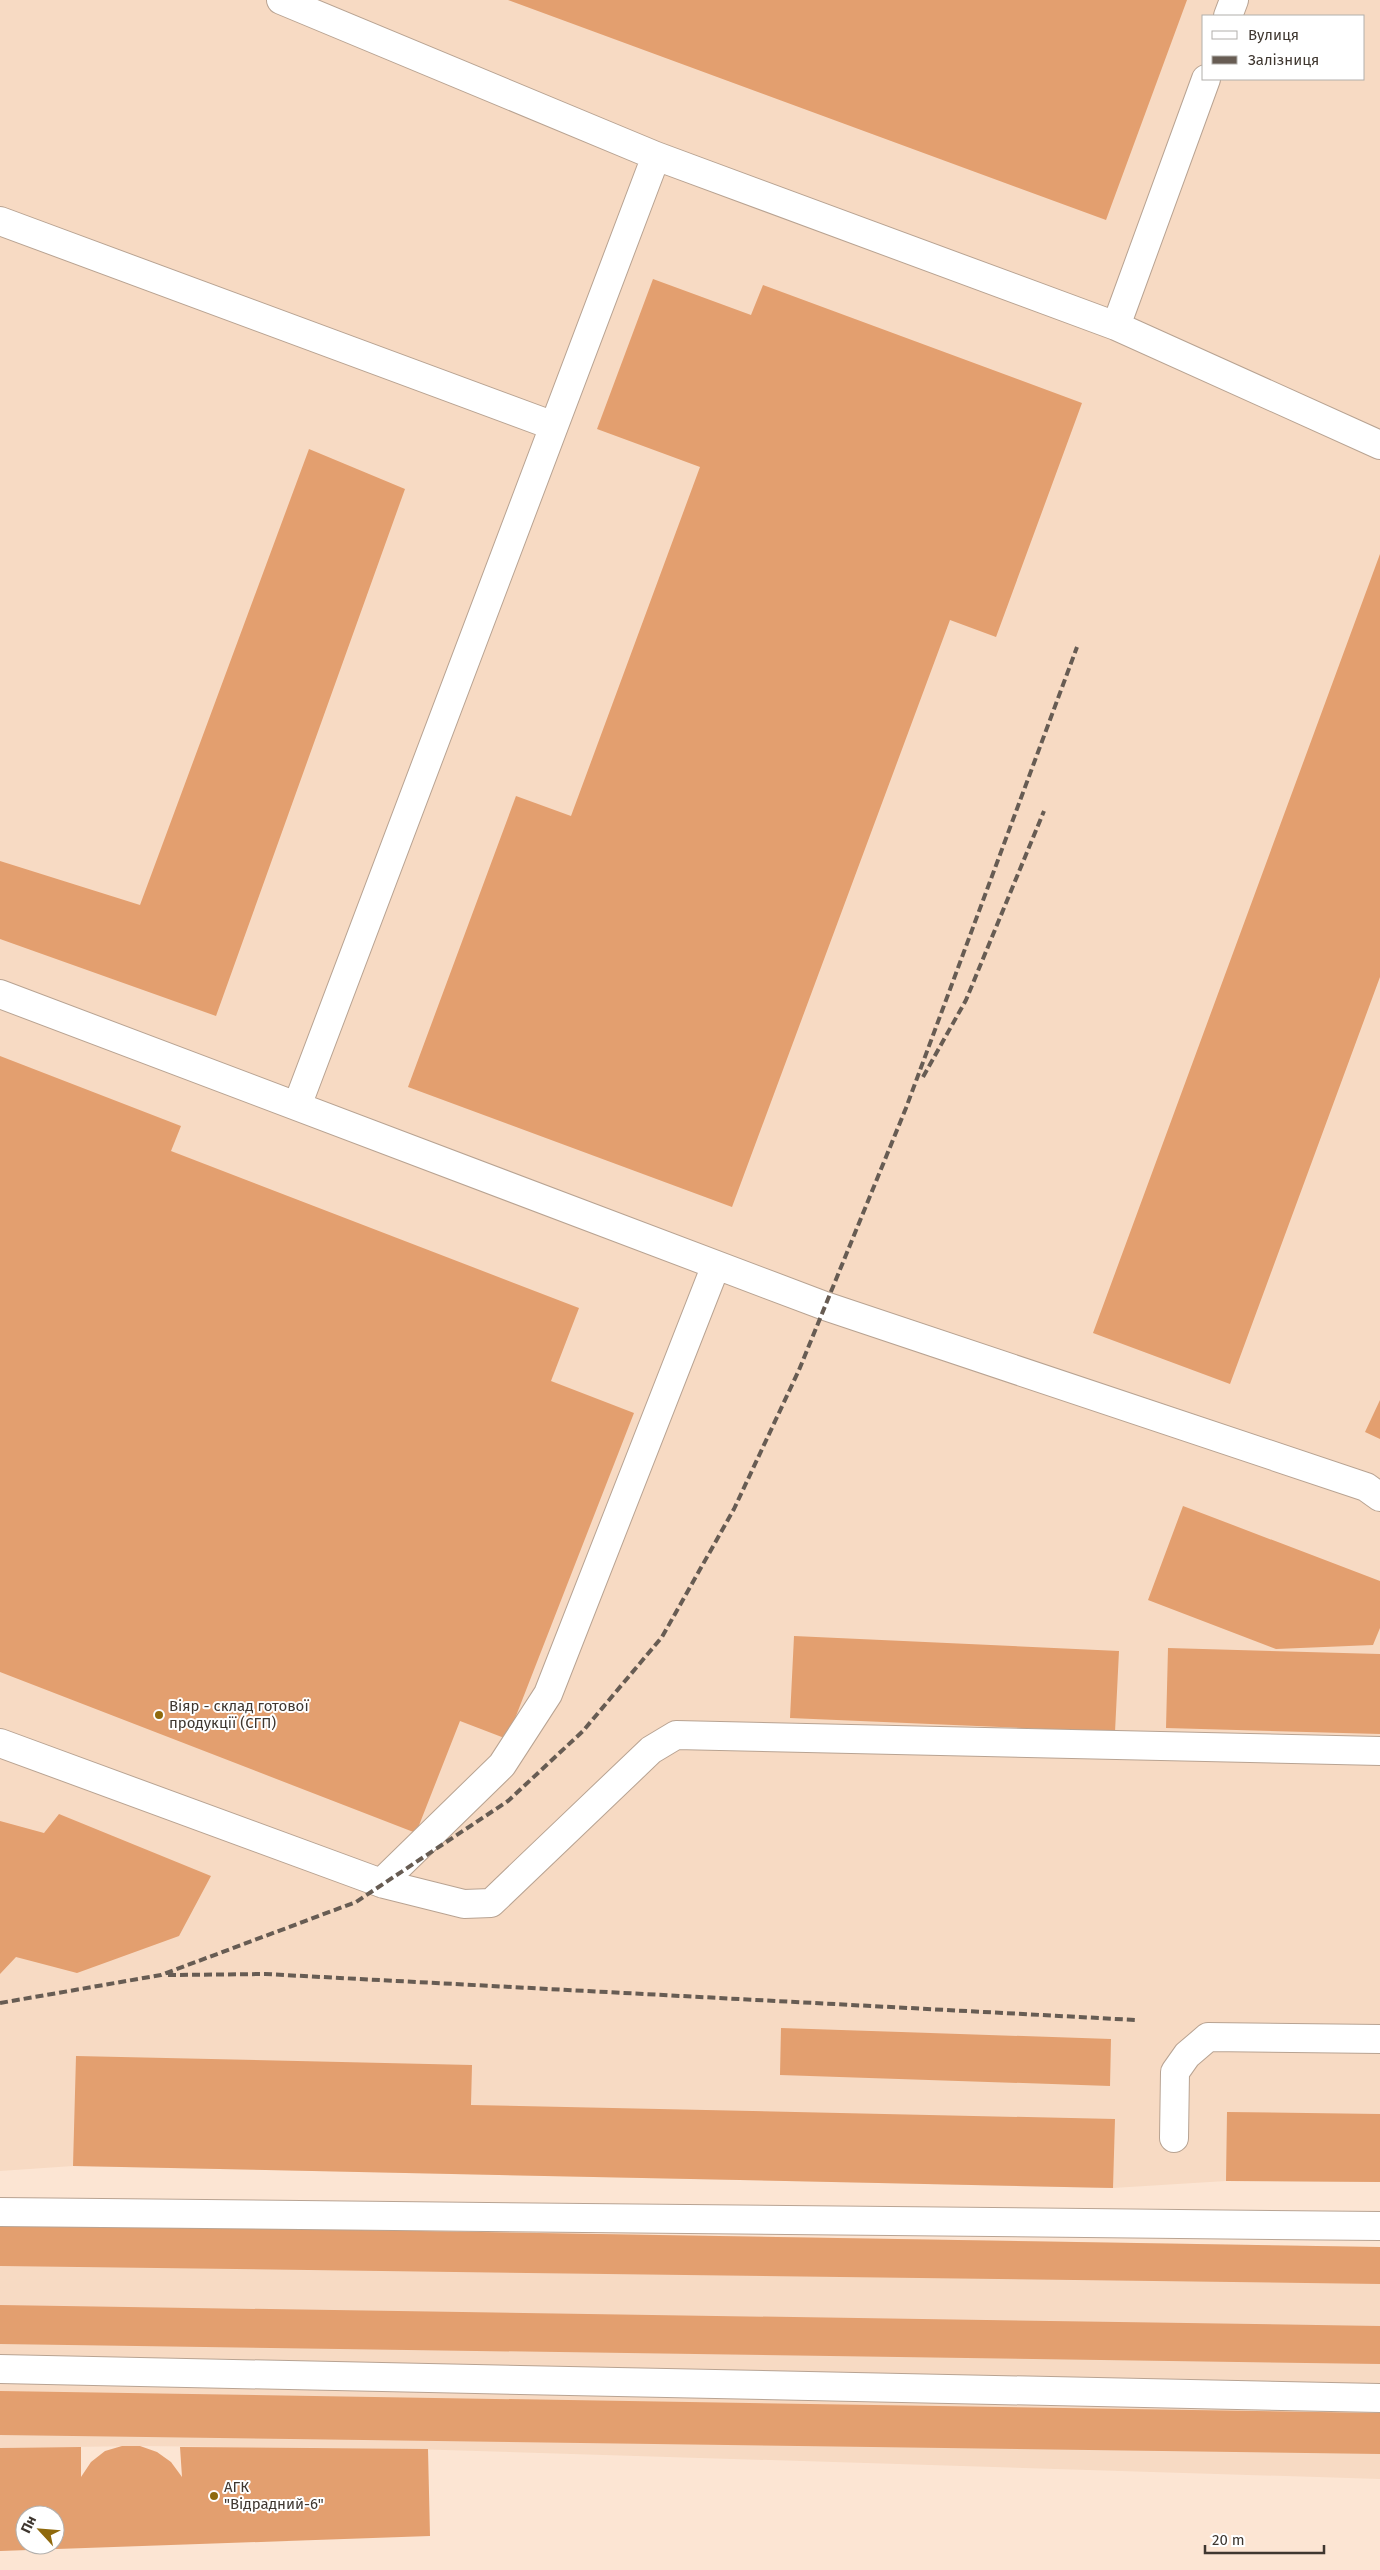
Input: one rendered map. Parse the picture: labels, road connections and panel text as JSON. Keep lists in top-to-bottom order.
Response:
{
  "places": ["Віяр - склад готової продукції (СГП)", "АГК \"Відрадний-6\""],
  "legend": ["Вулиця", "Залізниця"],
  "scale_bar": "20 m",
  "north": "top left"
}
